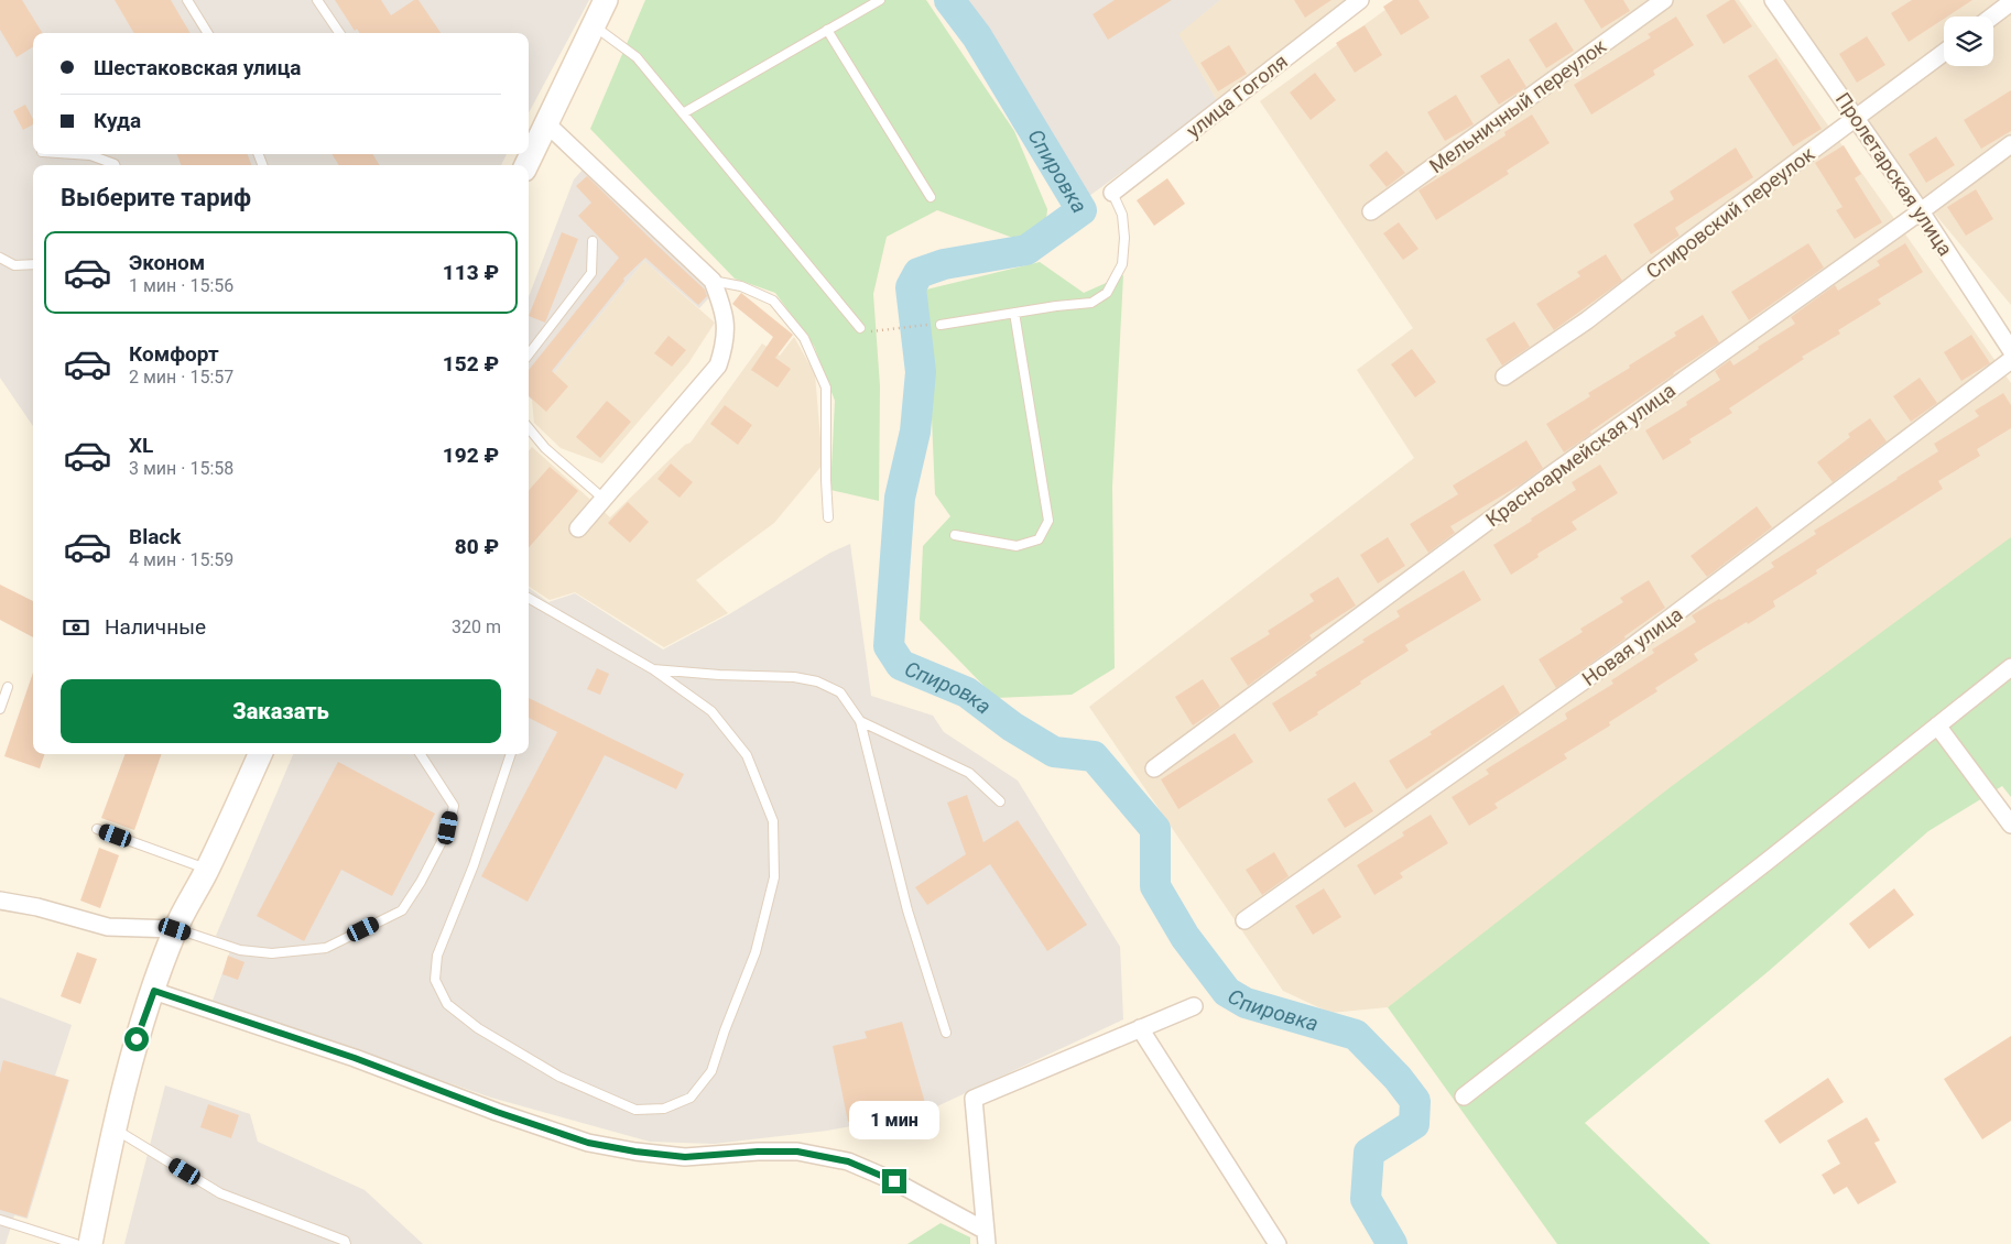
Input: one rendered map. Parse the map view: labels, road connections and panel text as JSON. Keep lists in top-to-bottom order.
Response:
{
  "streets": {
    "street": [
      "улица Гоголя",
      "Мельничный переулок",
      "Пролетарская улица",
      "Спировский переулок",
      "Красноармейская улица",
      "Новая улица"
    ]
  },
  "crossings": [
    ["Пролетарская улица", "Спировский переулок"],
    ["Пролетарская улица", "Красноармейская улица"]
  ],
  "water": ["Спировка"],
  "page": {
    "banner": ["Шестаковская улица", "Куда"],
    "heading": "Выберите тариф",
    "list": [
      {
        "name": "Эконом",
        "note": "1 мин · 15:56",
        "value": "113 ₽"
      },
      {
        "name": "Комфорт",
        "note": "2 мин · 15:57",
        "value": "152 ₽"
      },
      {
        "name": "XL",
        "note": "3 мин · 15:58",
        "value": "192 ₽"
      },
      {
        "name": "Black",
        "note": "4 мин · 15:59",
        "value": "80 ₽"
      }
    ],
    "pay": ["Наличные", "320 m"],
    "buttons": "Заказать",
    "bubble": "1 мин"
  }
}
